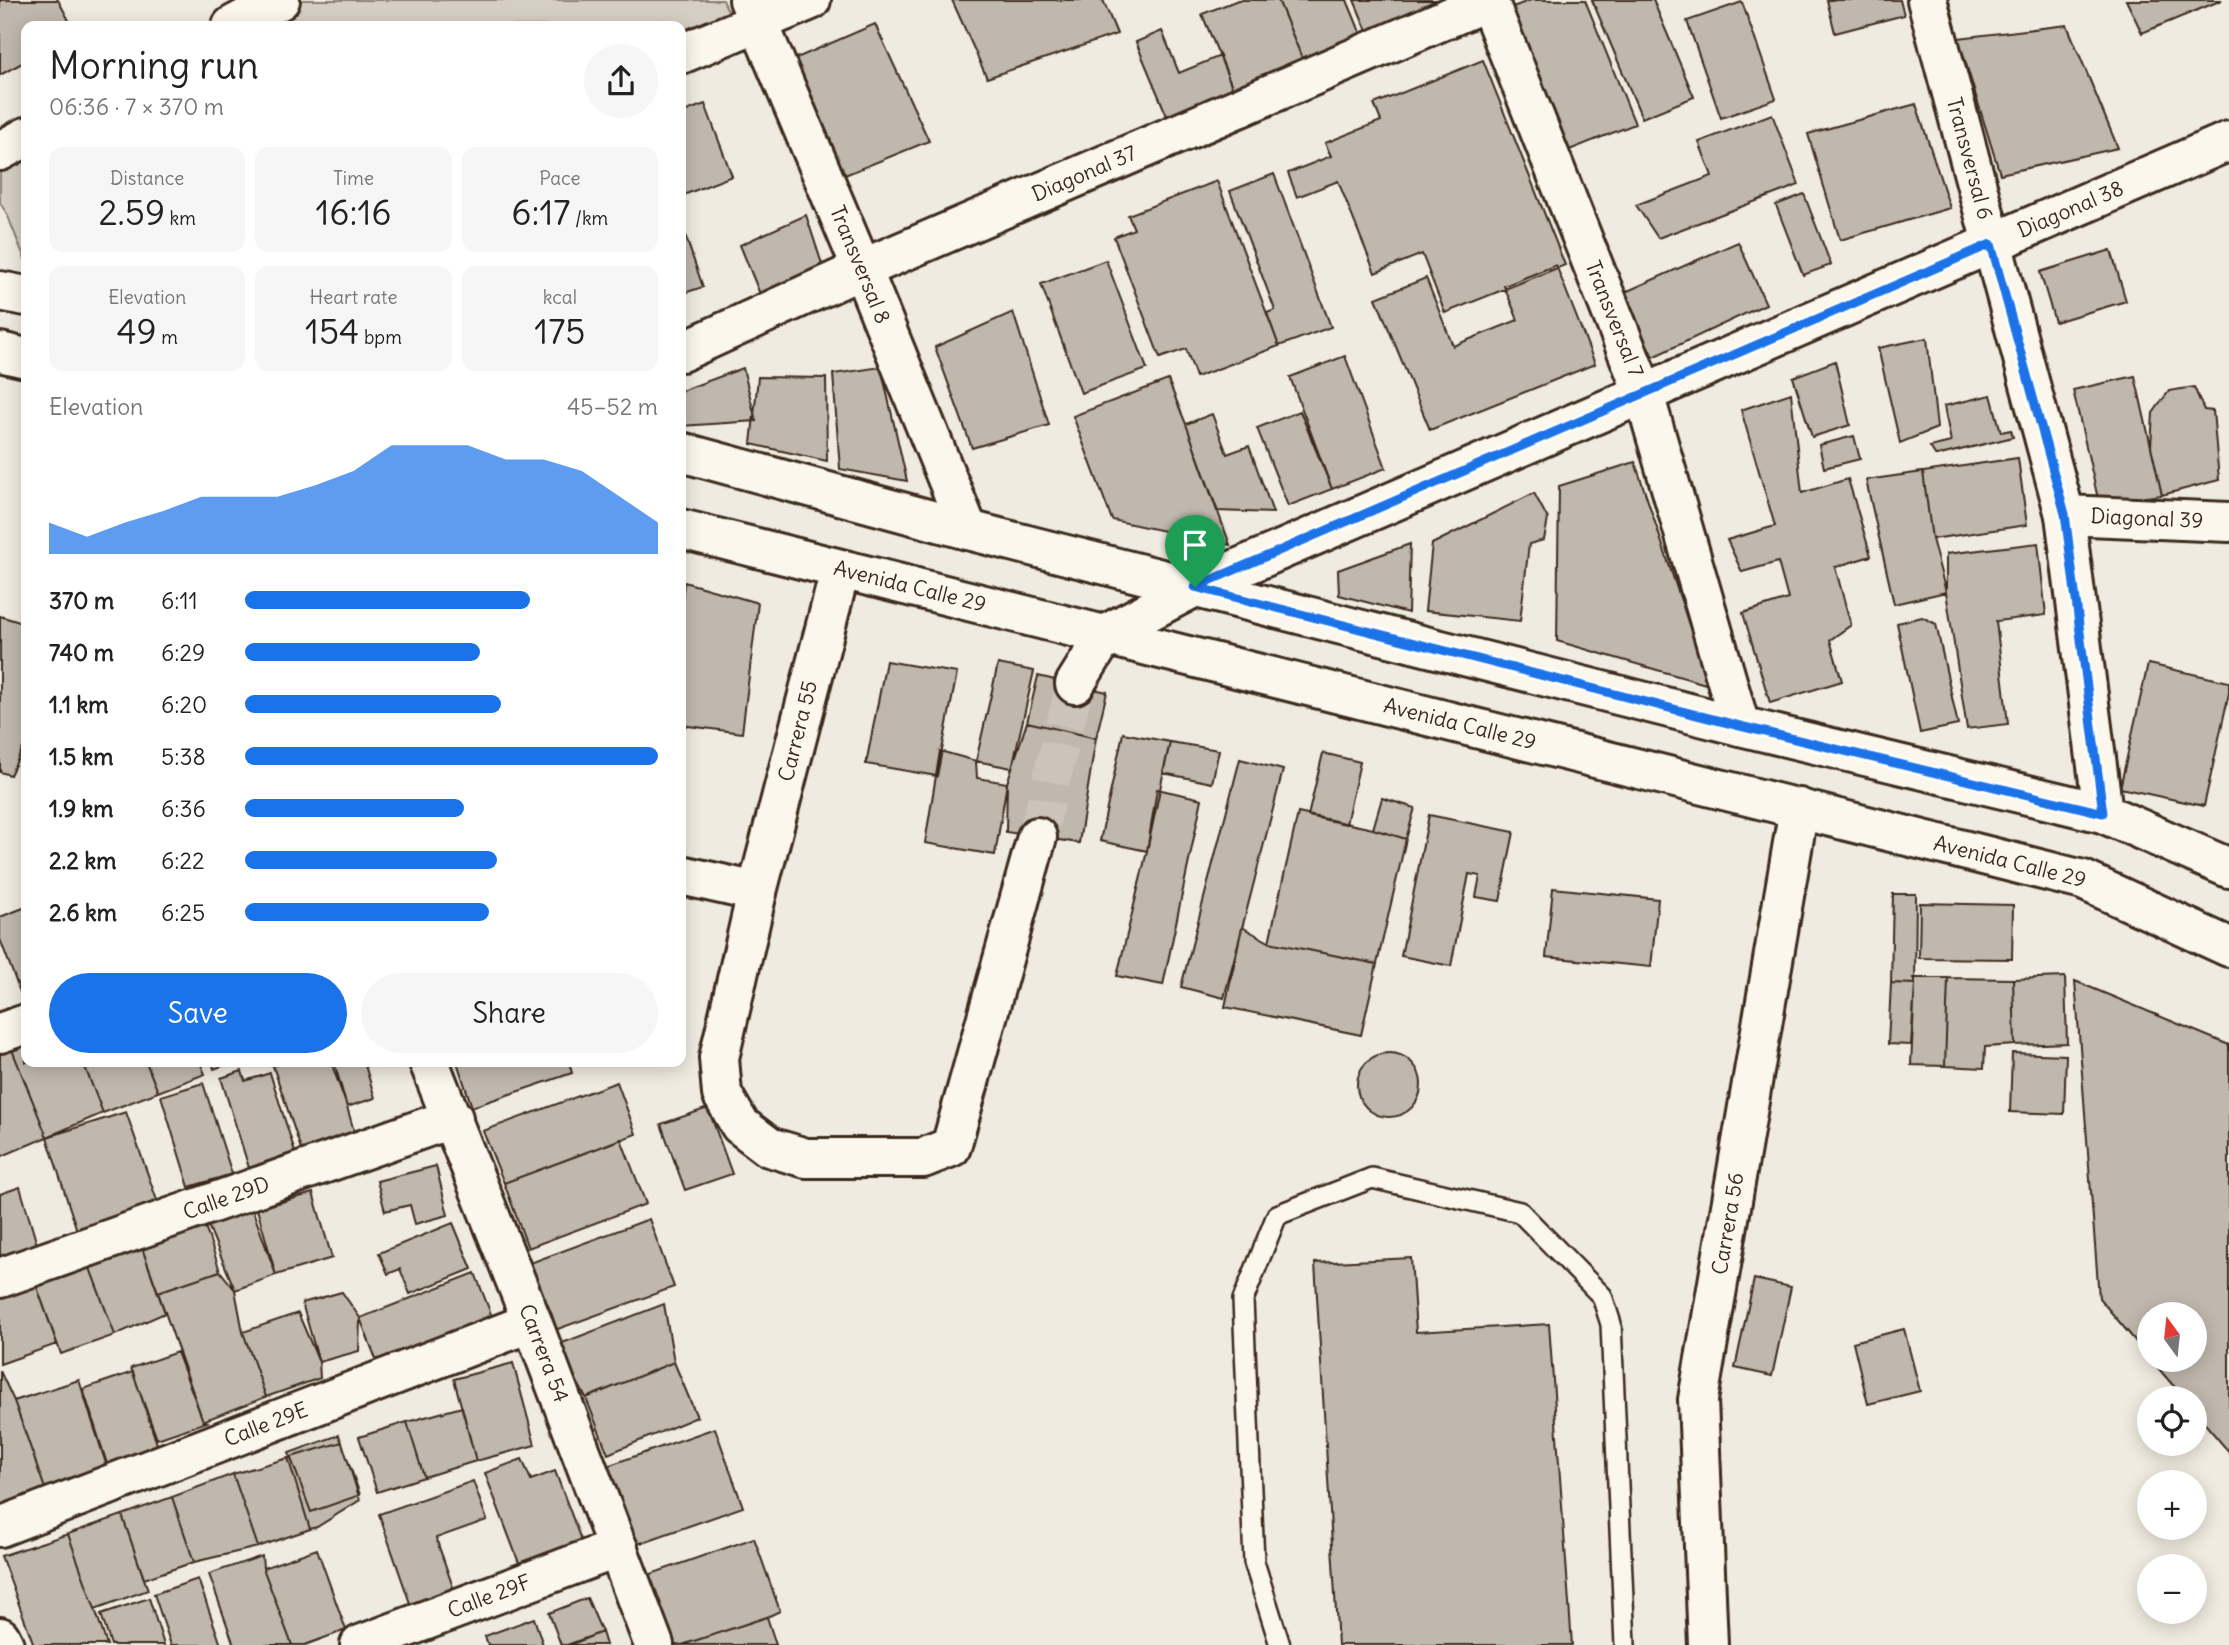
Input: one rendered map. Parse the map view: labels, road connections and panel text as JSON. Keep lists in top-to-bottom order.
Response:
{
  "streets": {
    "street": [
      "Transversal 6",
      "Diagonal 37",
      "Diagonal 38",
      "Transversal 8",
      "Transversal 7",
      "Diagonal 39",
      "Avenida Calle 29",
      "Carrera 55",
      "Calle 29D",
      "Carrera 56",
      "Carrera 54",
      "Calle 29E",
      "Calle 29F"
    ]
  },
  "crossings": [
    ["Transversal 6", "Diagonal 38"],
    ["Transversal 6", "Diagonal 39"],
    ["Diagonal 37", "Transversal 8"],
    ["Diagonal 37", "Transversal 7"],
    ["Diagonal 38", "Transversal 7"],
    ["Diagonal 38", "Avenida Calle 29"],
    ["Avenida Calle 29", "Carrera 55"],
    ["Avenida Calle 29", "Carrera 56"],
    ["Calle 29D", "Carrera 54"],
    ["Carrera 54", "Calle 29E"],
    ["Carrera 54", "Calle 29F"]
  ],
  "north": "top",
  "page": {
    "heading": ["Morning run", "06:36 · 7 × 370 m"],
    "stats": [
      ["Distance", "2.59 km"],
      ["Time", "16:16"],
      ["Pace", "6:17 /km"],
      ["Elevation", "49 m"],
      ["Heart rate", "154 bpm"],
      ["kcal", "175"]
    ],
    "chart": ["Elevation", "45–52 m"],
    "list": [
      {
        "name": "370 m",
        "note": "6:11"
      },
      {
        "name": "740 m",
        "note": "6:29"
      },
      {
        "name": "1.1 km",
        "note": "6:20"
      },
      {
        "name": "1.5 km",
        "note": "5:38"
      },
      {
        "name": "1.9 km",
        "note": "6:36"
      },
      {
        "name": "2.2 km",
        "note": "6:22"
      },
      {
        "name": "2.6 km",
        "note": "6:25"
      }
    ],
    "buttons": ["Save", "Share"],
    "map_buttons": ["+", "−"]
  }
}
